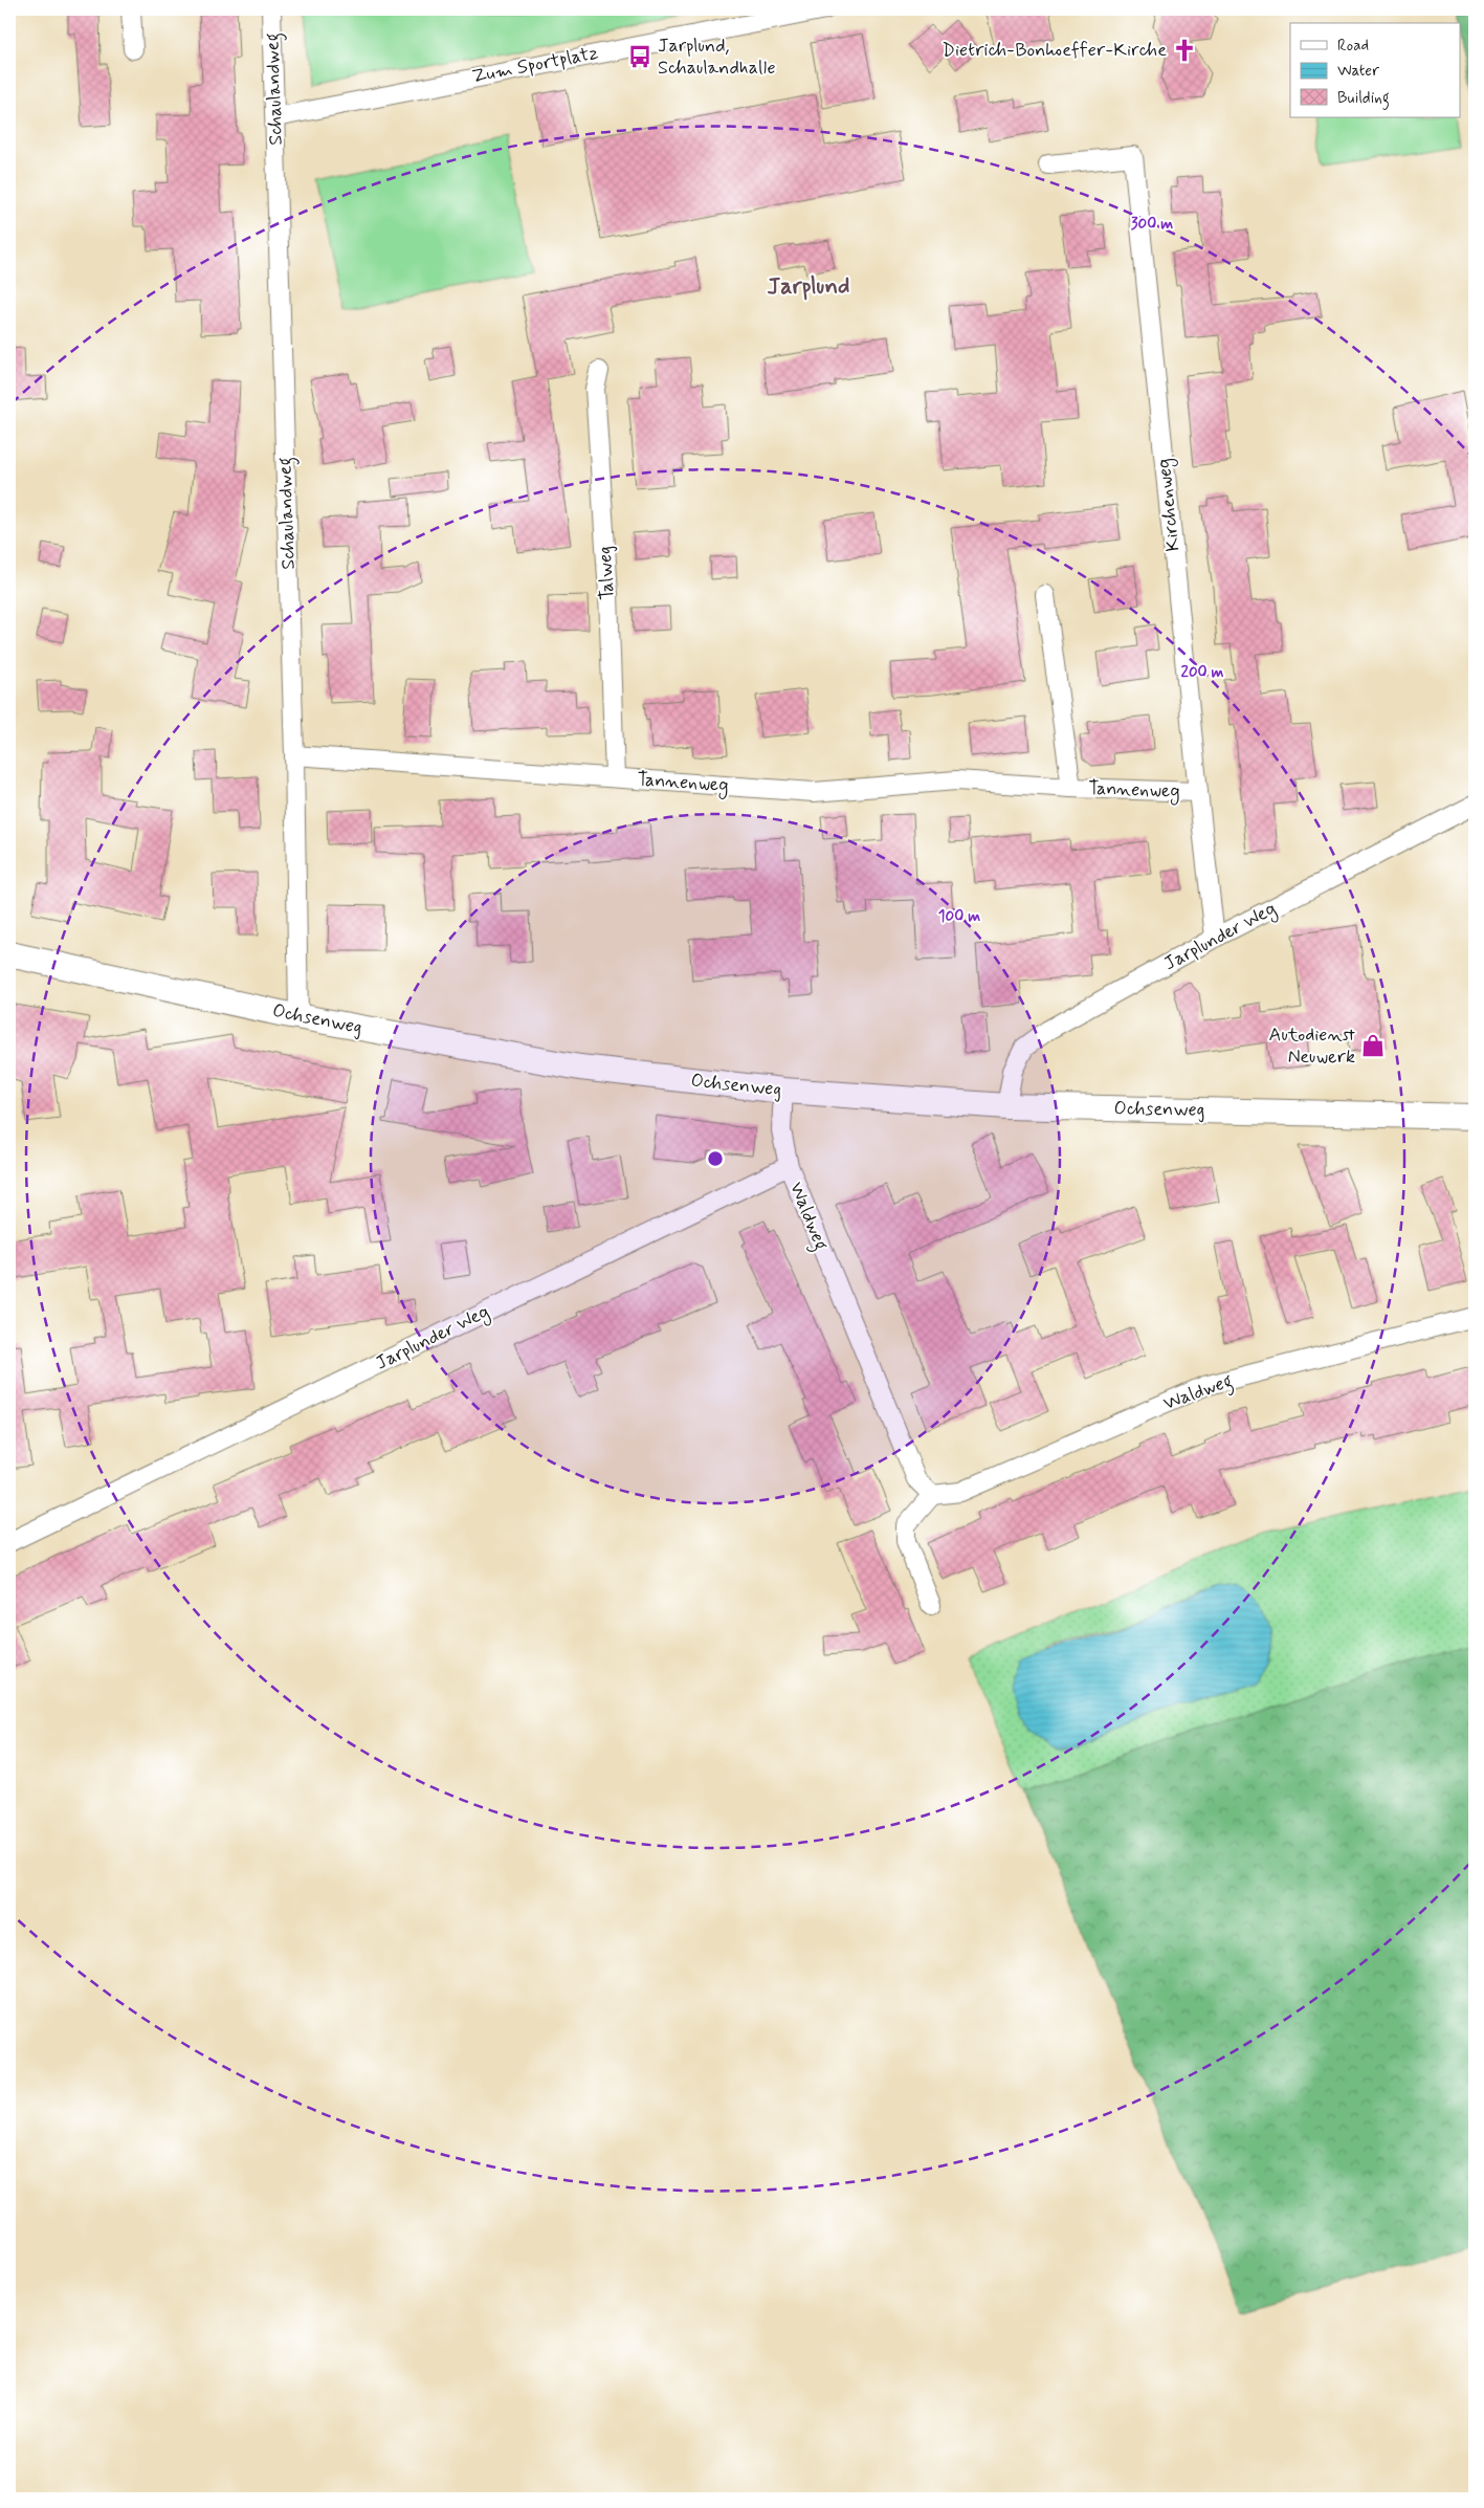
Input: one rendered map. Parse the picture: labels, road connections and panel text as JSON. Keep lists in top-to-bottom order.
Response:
{
  "streets": {
    "main road": ["Ochsenweg"],
    "street": [
      "Zum Sportplatz",
      "Schaulandweg",
      "Kirchenweg",
      "Talweg",
      "Tannenweg",
      "Jarplunder Weg",
      "Waldweg"
    ]
  },
  "crossings": [
    ["Zum Sportplatz", "Schaulandweg"],
    ["Schaulandweg", "Tannenweg"],
    ["Schaulandweg", "Ochsenweg"],
    ["Kirchenweg", "Tannenweg"],
    ["Kirchenweg", "Jarplunder Weg"],
    ["Talweg", "Tannenweg"],
    ["Jarplunder Weg", "Ochsenweg"],
    ["Jarplunder Weg", "Waldweg"]
  ],
  "districts": ["Jarplund"],
  "places": {
    "church": ["Dietrich-Bonhoeffer-Kirche"],
    "bus stop": ["Jarplund, Schaulandhalle"],
    "shop": ["Autodienst Neuwerk"]
  },
  "legend": ["Road", "Water", "Building"],
  "rings": ["300 m", "200 m", "100 m"]
}
